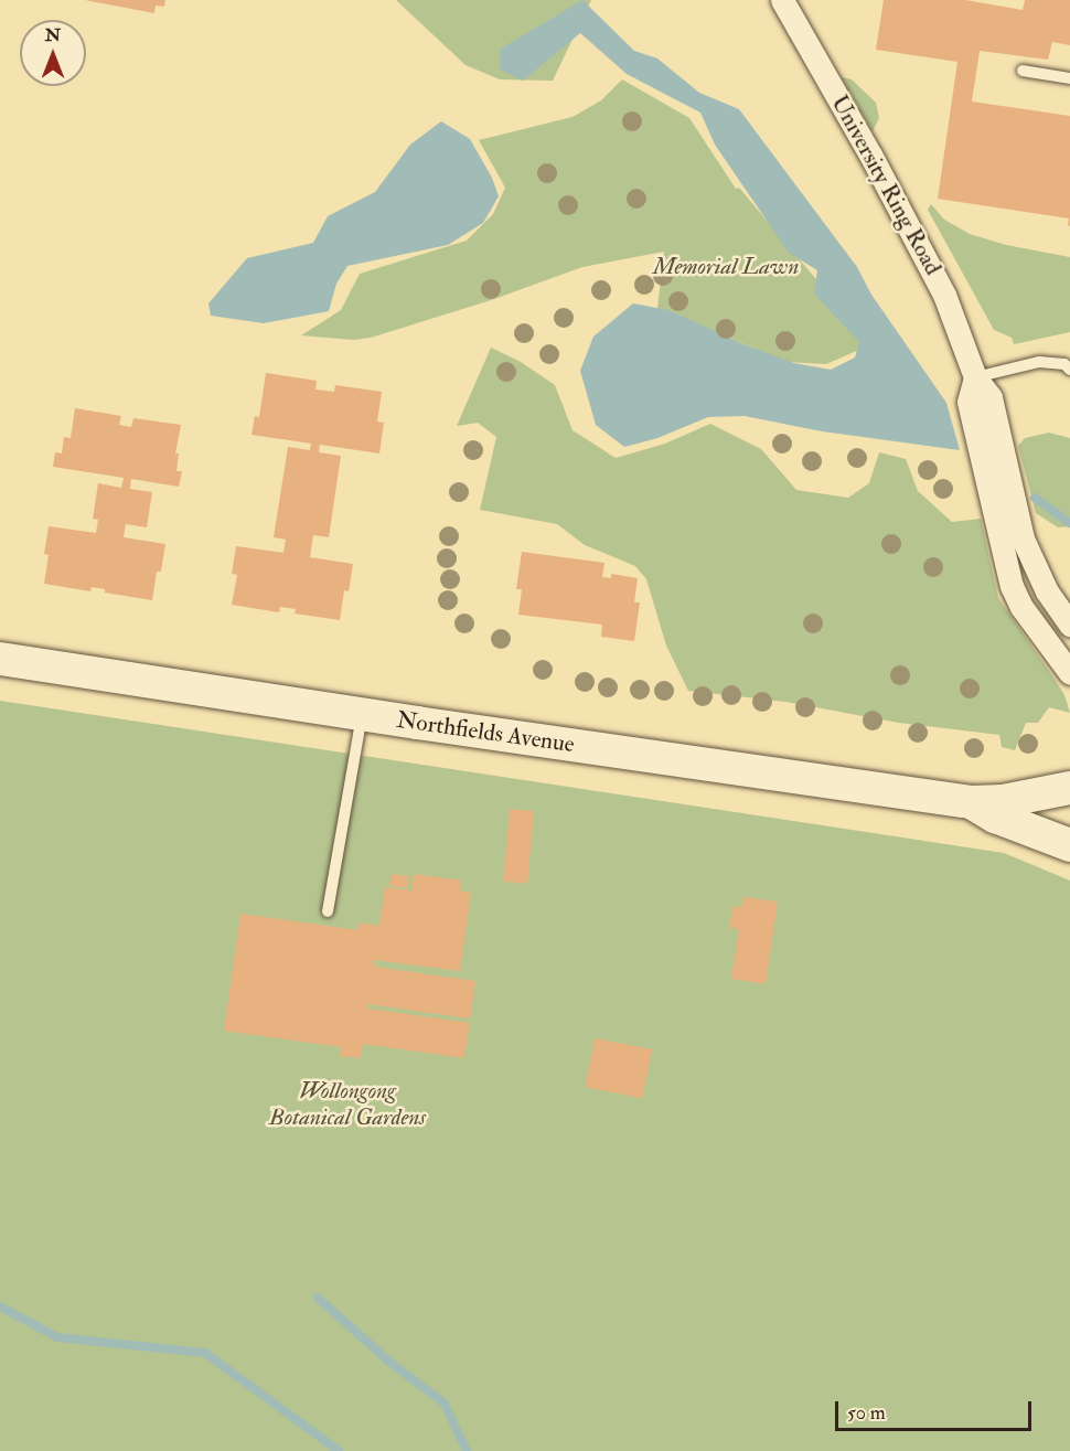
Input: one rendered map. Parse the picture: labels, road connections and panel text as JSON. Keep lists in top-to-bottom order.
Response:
{
  "streets": {
    "main road": ["Northfields Avenue"],
    "street": ["University Ring Road"]
  },
  "parks": ["Memorial Lawn", "Wollongong Botanical Gardens"],
  "scale_bar": "50 m",
  "north": "top"
}
